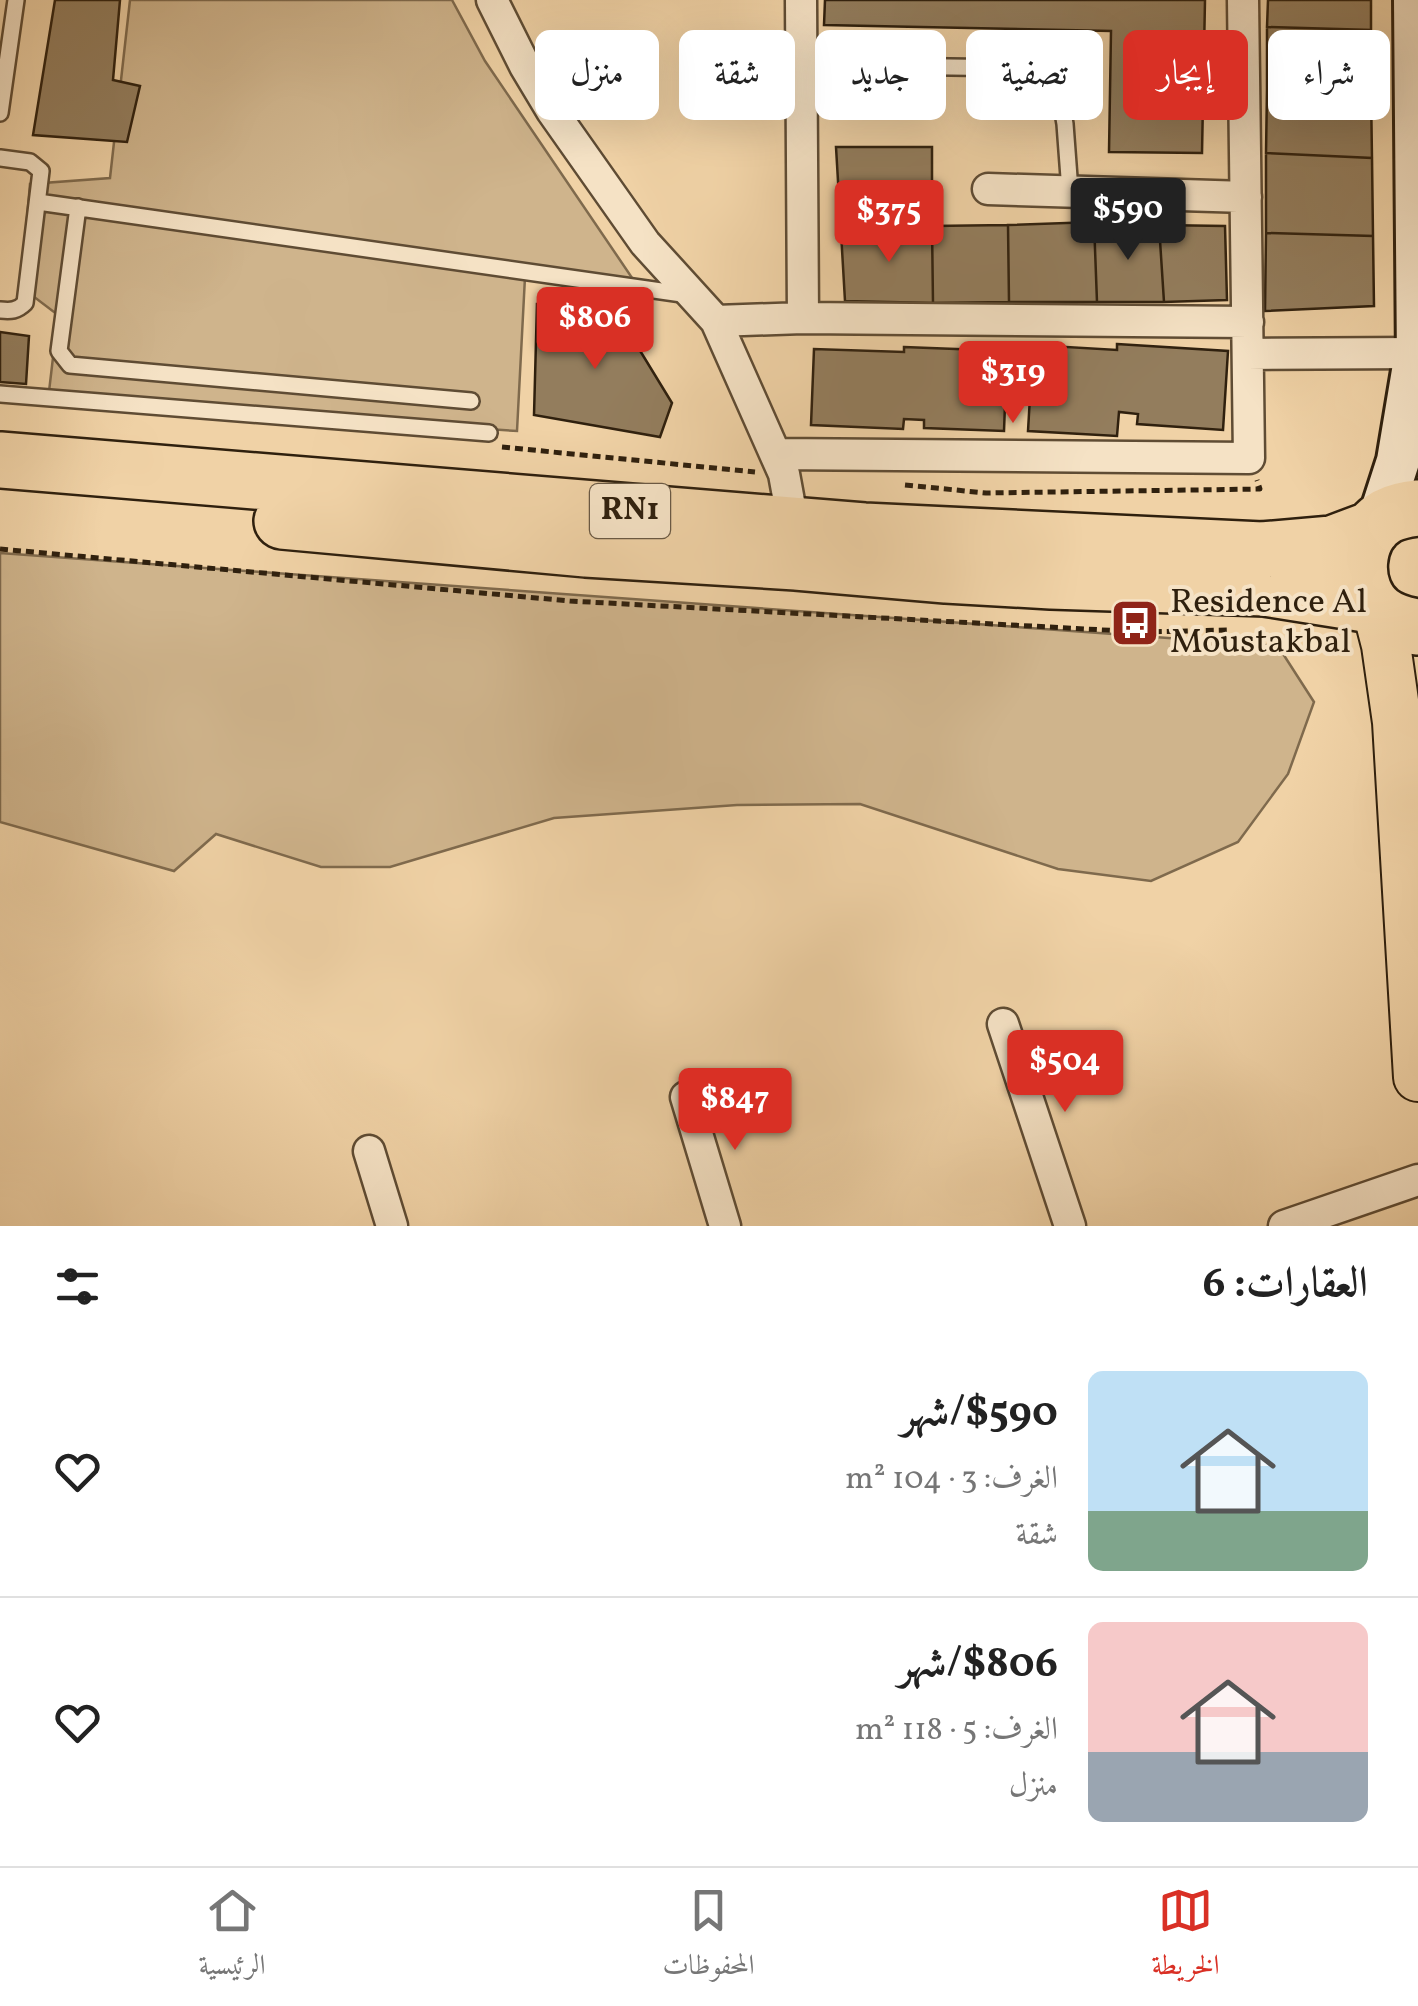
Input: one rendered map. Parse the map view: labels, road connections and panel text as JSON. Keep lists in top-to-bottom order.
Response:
{
  "streets": {
    "highway": ["RN1"]
  },
  "places": {
    "bus stop": ["Residence Al Moustakbal"]
  },
  "page": {
    "chip": [
      "شراء",
      "إيجار",
      "تصفية",
      "جديد",
      "شقة",
      "منزل"
    ],
    "price": [
      "$590",
      "$375",
      "$806",
      "$319",
      "$504",
      "$847"
    ],
    "heading": "العقارات: 6",
    "list": [
      {
        "name": "$590/شهر",
        "note": "الغرف: 3 · 104 m² · شقة"
      },
      {
        "name": "$806/شهر",
        "note": "الغرف: 5 · 118 m² · منزل"
      }
    ],
    "tabs": ["الخريطة", "المحفوظات", "الرئيسية"]
  }
}
